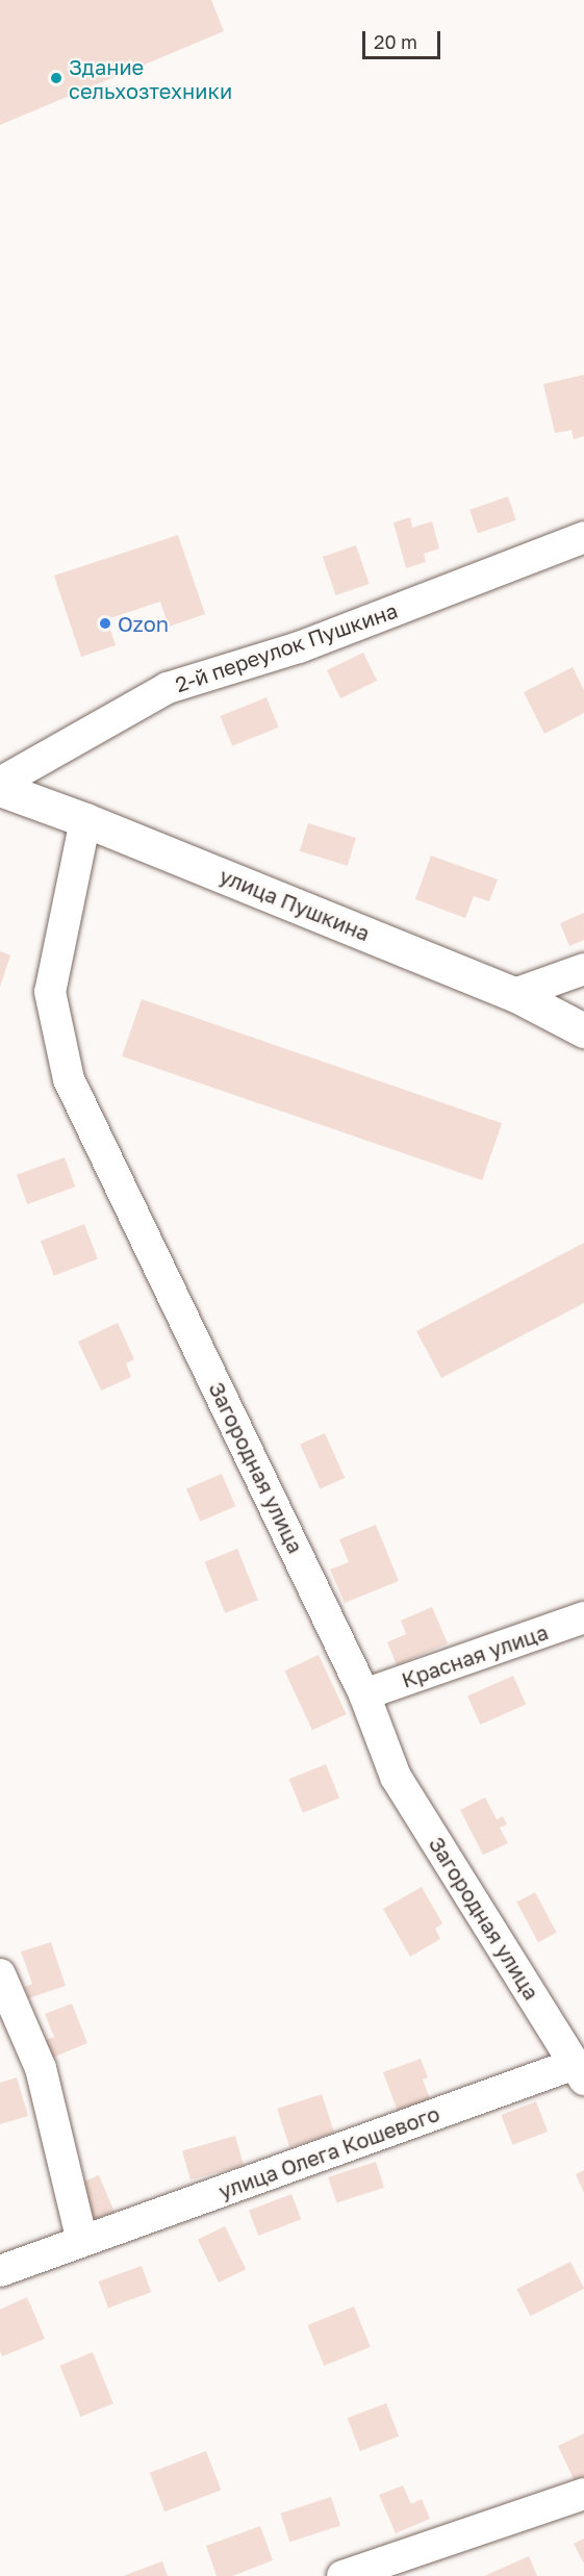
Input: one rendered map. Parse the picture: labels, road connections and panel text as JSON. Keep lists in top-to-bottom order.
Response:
{
  "streets": {
    "main road": ["улица Пушкина"],
    "street": [
      "2-й переулок Пушкина",
      "Загородная улица",
      "Красная улица",
      "улица Олега Кошевого"
    ]
  },
  "crossings": [
    ["улица Пушкина", "Загородная улица"],
    ["Загородная улица", "Красная улица"],
    ["Загородная улица", "улица Олега Кошевого"]
  ],
  "places": ["Здание сельхозтехники", "Ozon"],
  "scale_bar": "20 m"
}
